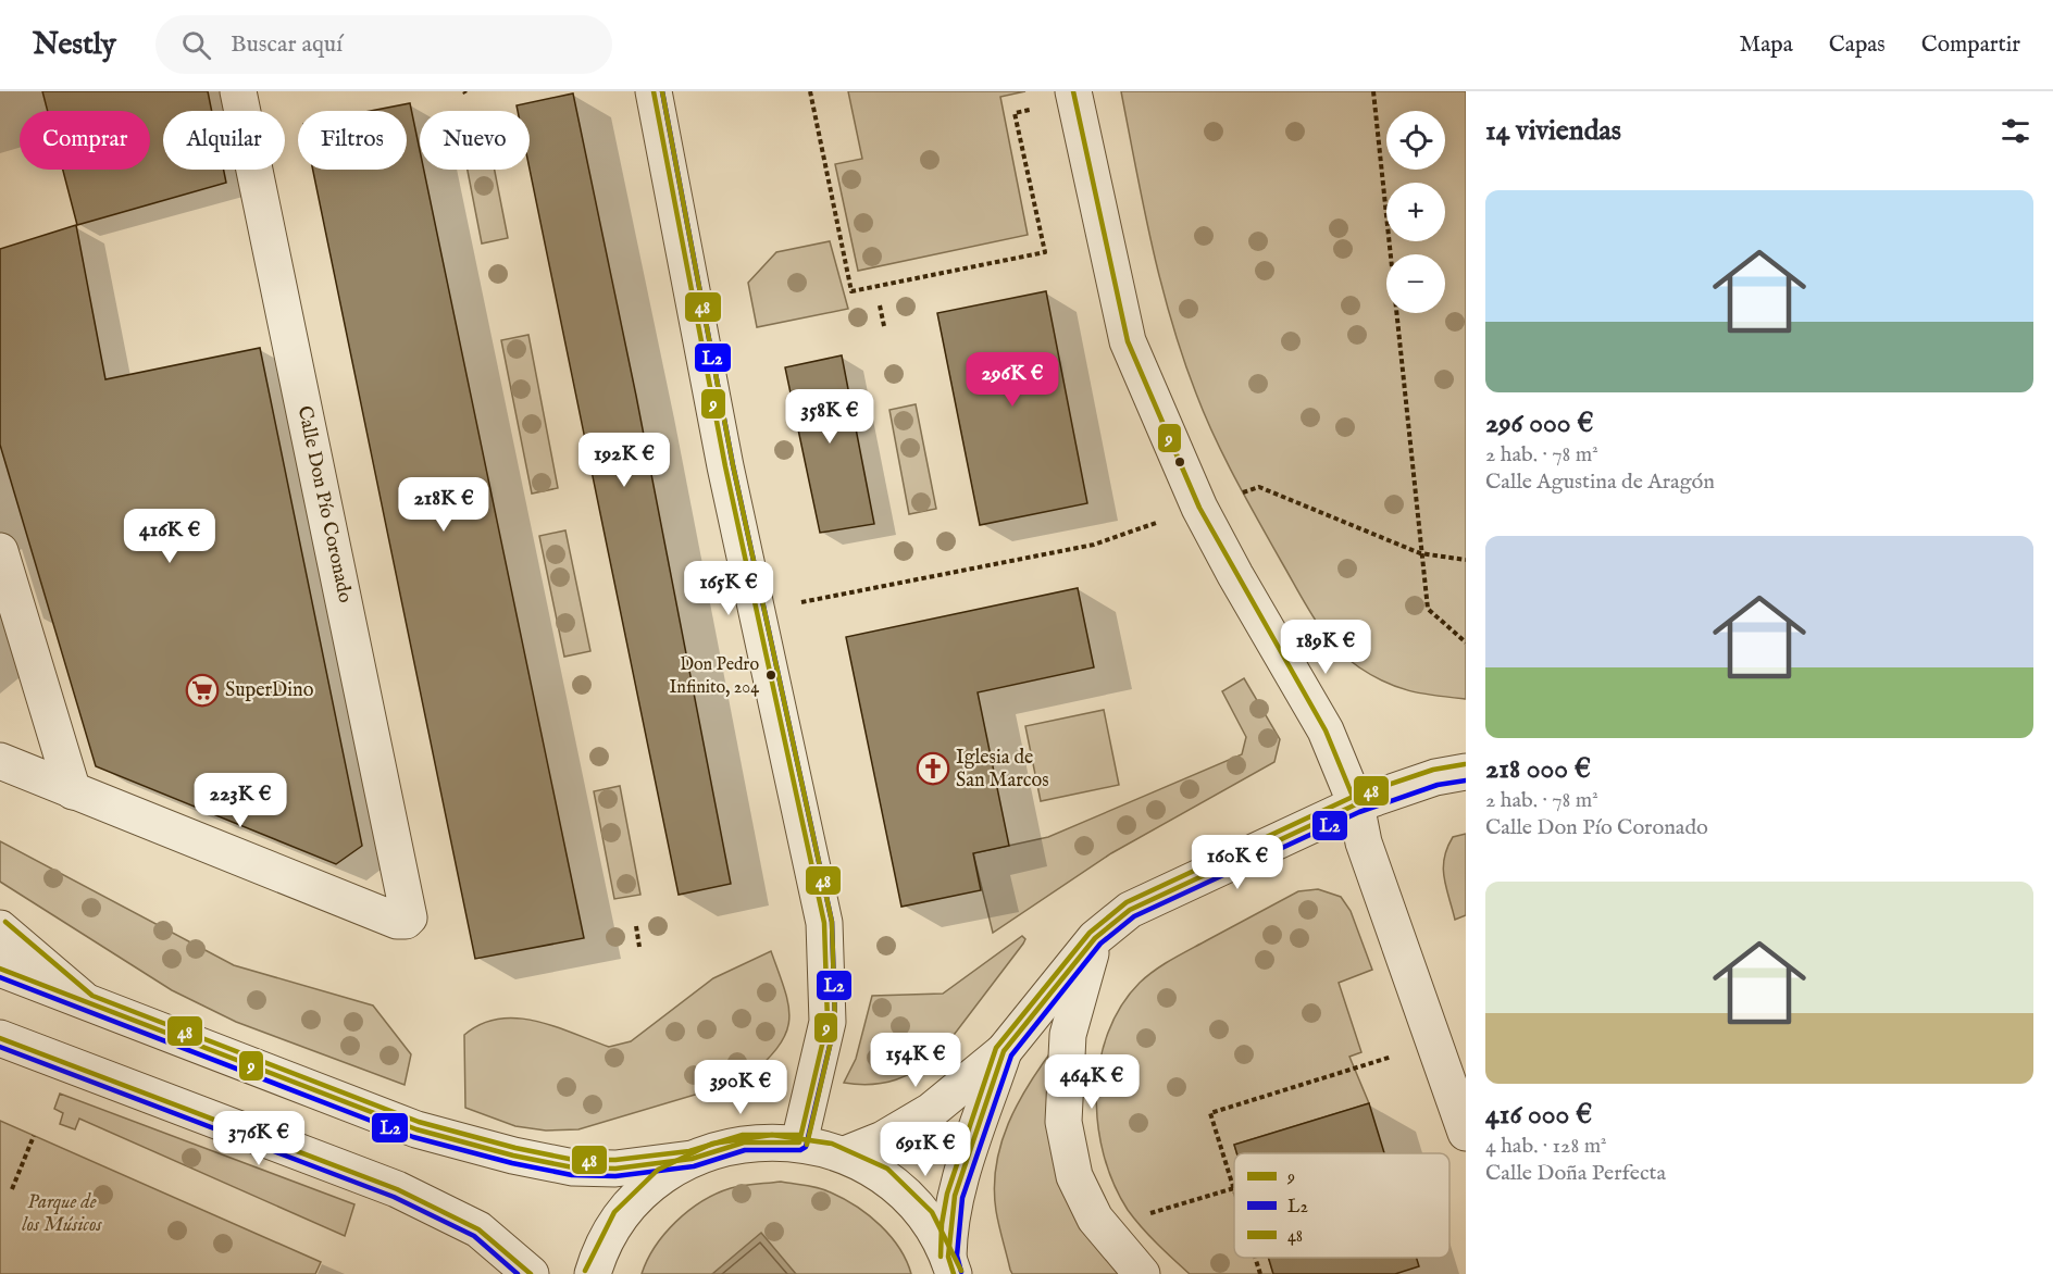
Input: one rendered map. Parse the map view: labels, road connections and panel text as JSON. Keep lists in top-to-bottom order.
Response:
{
  "streets": {
    "street": ["Calle Don Pío Coronado"]
  },
  "parks": ["Parque de los Músicos"],
  "places": {
    "other": ["Don Pedro Infinito, 204"],
    "supermarket": ["SuperDino"],
    "church": ["Iglesia de San Marcos"]
  },
  "lines": ["transit line 9", "transit line L2", "transit line 48"],
  "legend": ["9", "L2", "48"],
  "page": {
    "header": "Nestly",
    "search": "Buscar aquí",
    "nav": ["Mapa", "Capas", "Compartir"],
    "heading": "14 viviendas",
    "map_buttons": ["+", "−"],
    "chip": [
      "Comprar",
      "Alquilar",
      "Filtros",
      "Nuevo"
    ],
    "list": [
      {
        "name": "296 000 €",
        "note": "2 hab. · 78 m² · Calle Agustina de Aragón"
      },
      {
        "name": "218 000 €",
        "note": "2 hab. · 78 m² · Calle Don Pío Coronado"
      },
      {
        "name": "416 000 €",
        "note": "4 hab. · 128 m² · Calle Doña Perfecta"
      }
    ],
    "price": [
      "296K €",
      "358K €",
      "192K €",
      "218K €",
      "416K €",
      "165K €",
      "189K €",
      "223K €",
      "160K €",
      "154K €",
      "464K €",
      "390K €",
      "376K €",
      "691K €"
    ]
  }
}
